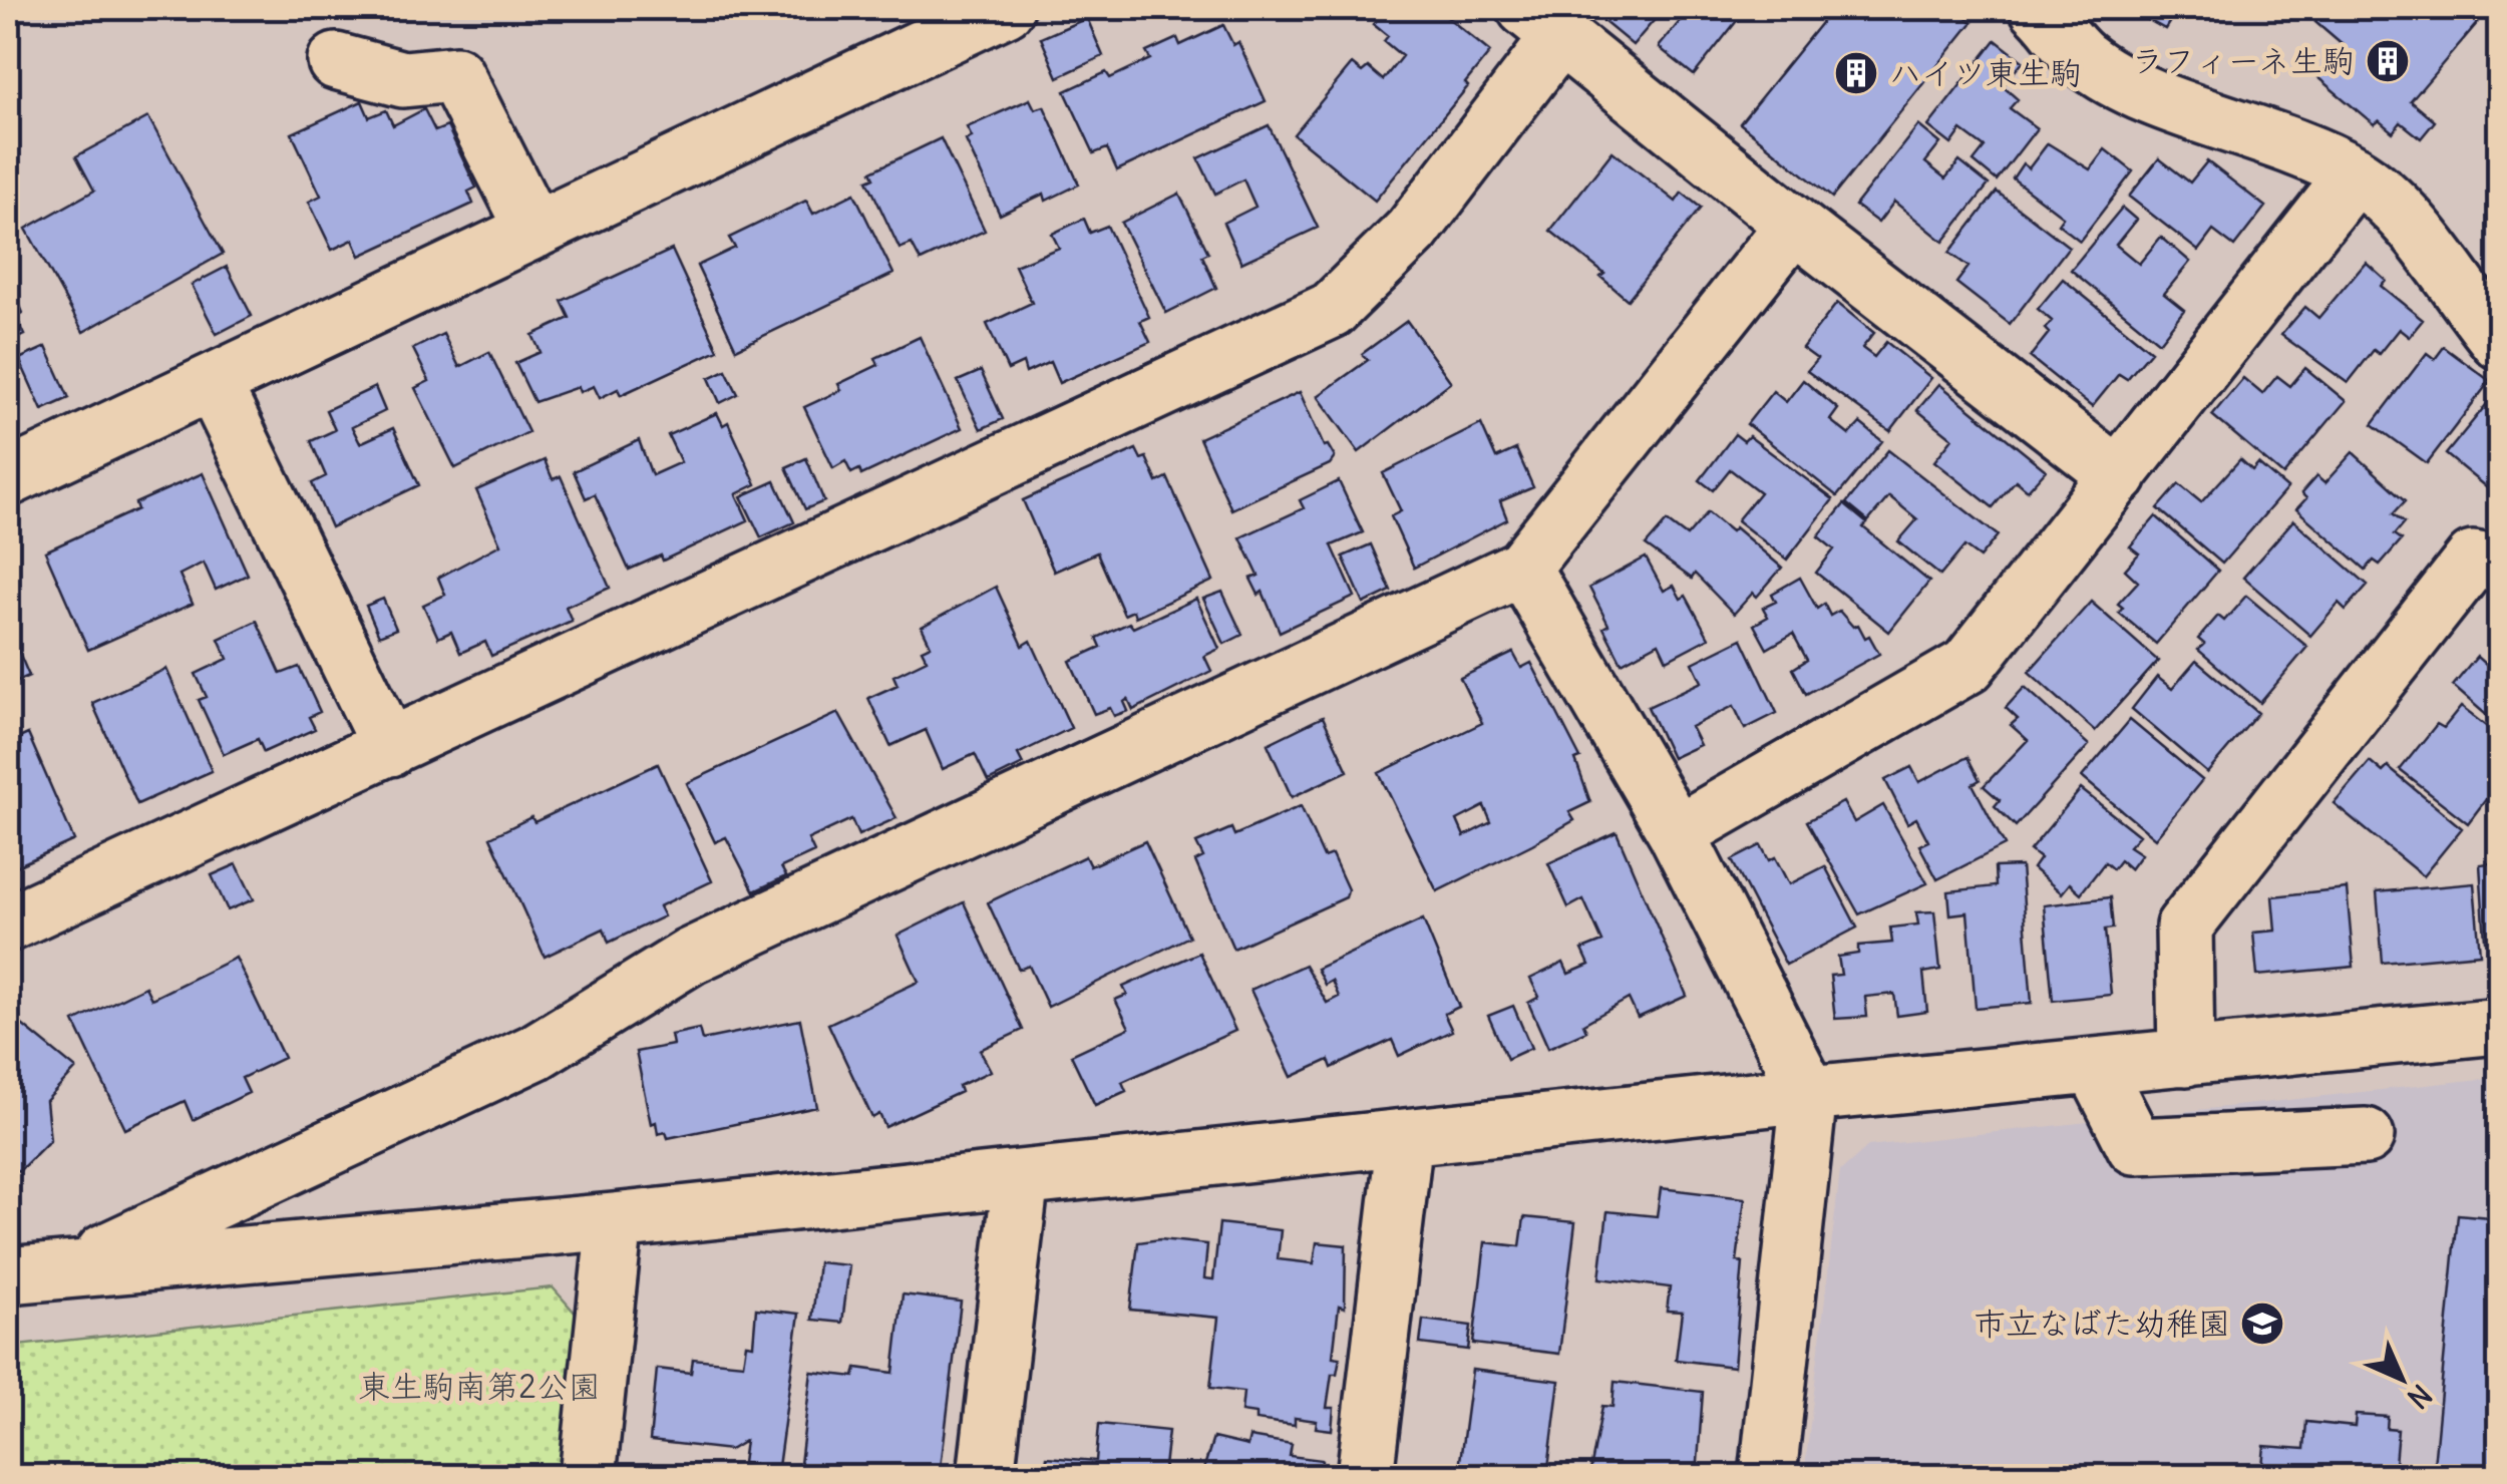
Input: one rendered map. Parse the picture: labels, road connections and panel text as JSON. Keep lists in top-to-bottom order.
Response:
{
  "parks": ["東生駒南第2公園"],
  "places": {
    "building": ["ラフィーネ生駒", "ハイツ東生駒"],
    "school or university": ["市立なばた幼稚園"]
  },
  "north": "bottom right"
}
